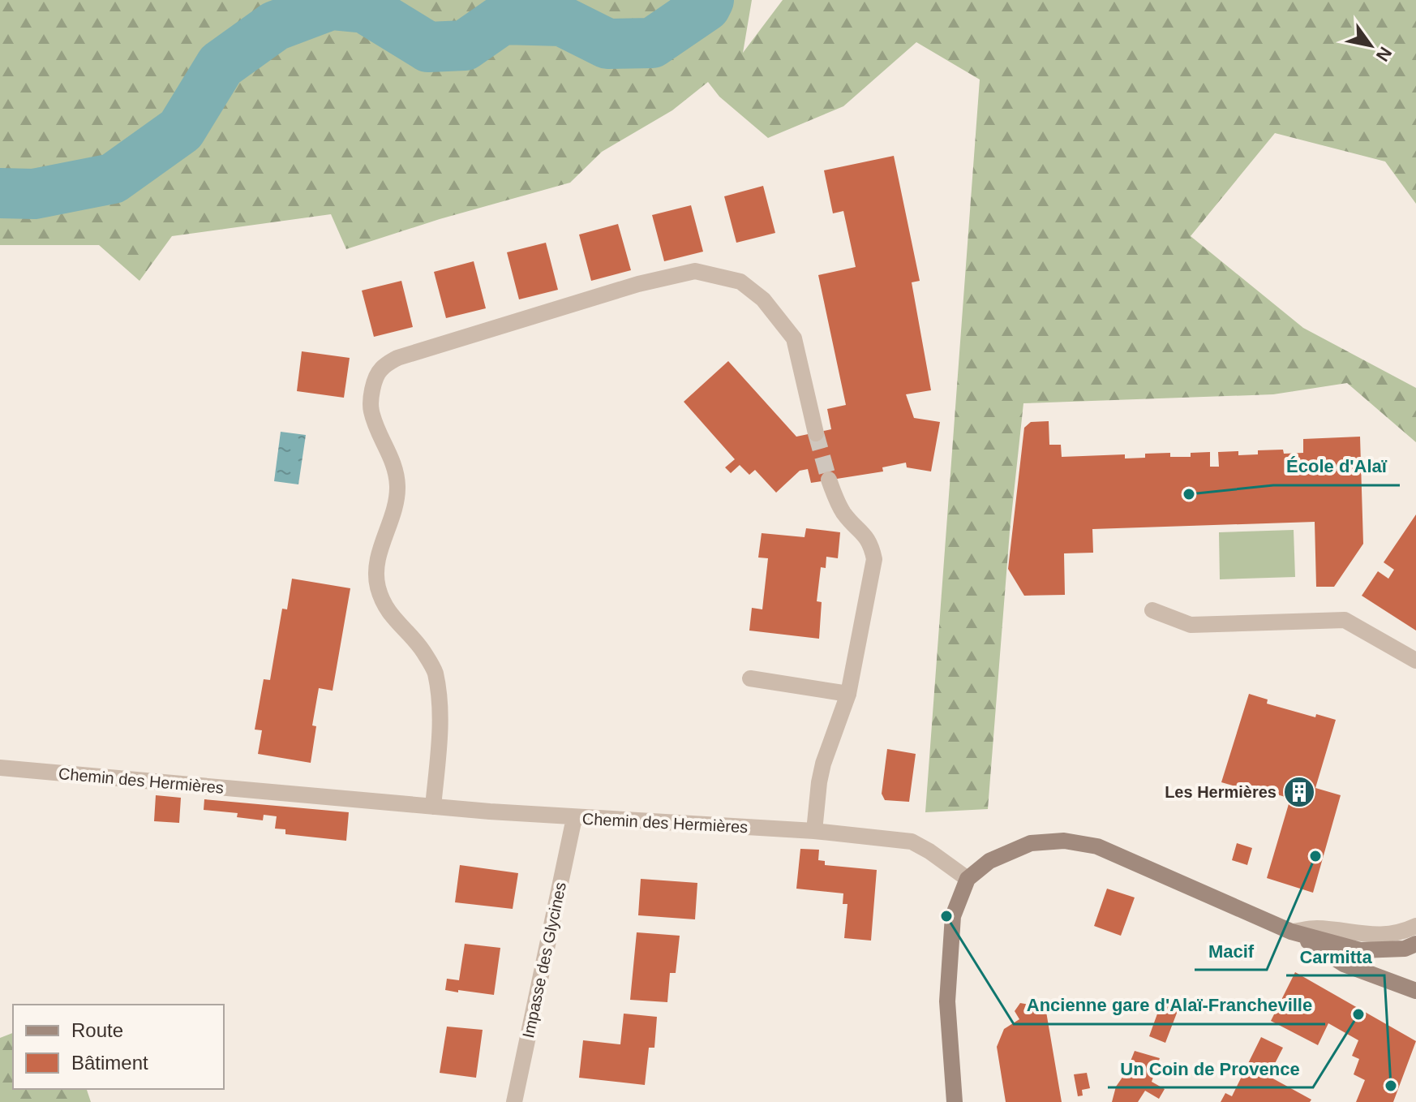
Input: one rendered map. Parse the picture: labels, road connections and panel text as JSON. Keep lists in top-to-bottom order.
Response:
{
  "streets": {
    "street": ["Chemin des Hermières", "Impasse des Glycines"]
  },
  "crossings": [
    ["Chemin des Hermières", "Impasse des Glycines"]
  ],
  "places": {
    "other": [
      "École d'Alaï",
      "Macif",
      "Ancienne gare d'Alaï-Francheville",
      "Un Coin de Provence",
      "Carmitta"
    ],
    "building": ["Les Hermières"]
  },
  "legend": ["Route", "Bâtiment"],
  "north": "bottom right"
}
